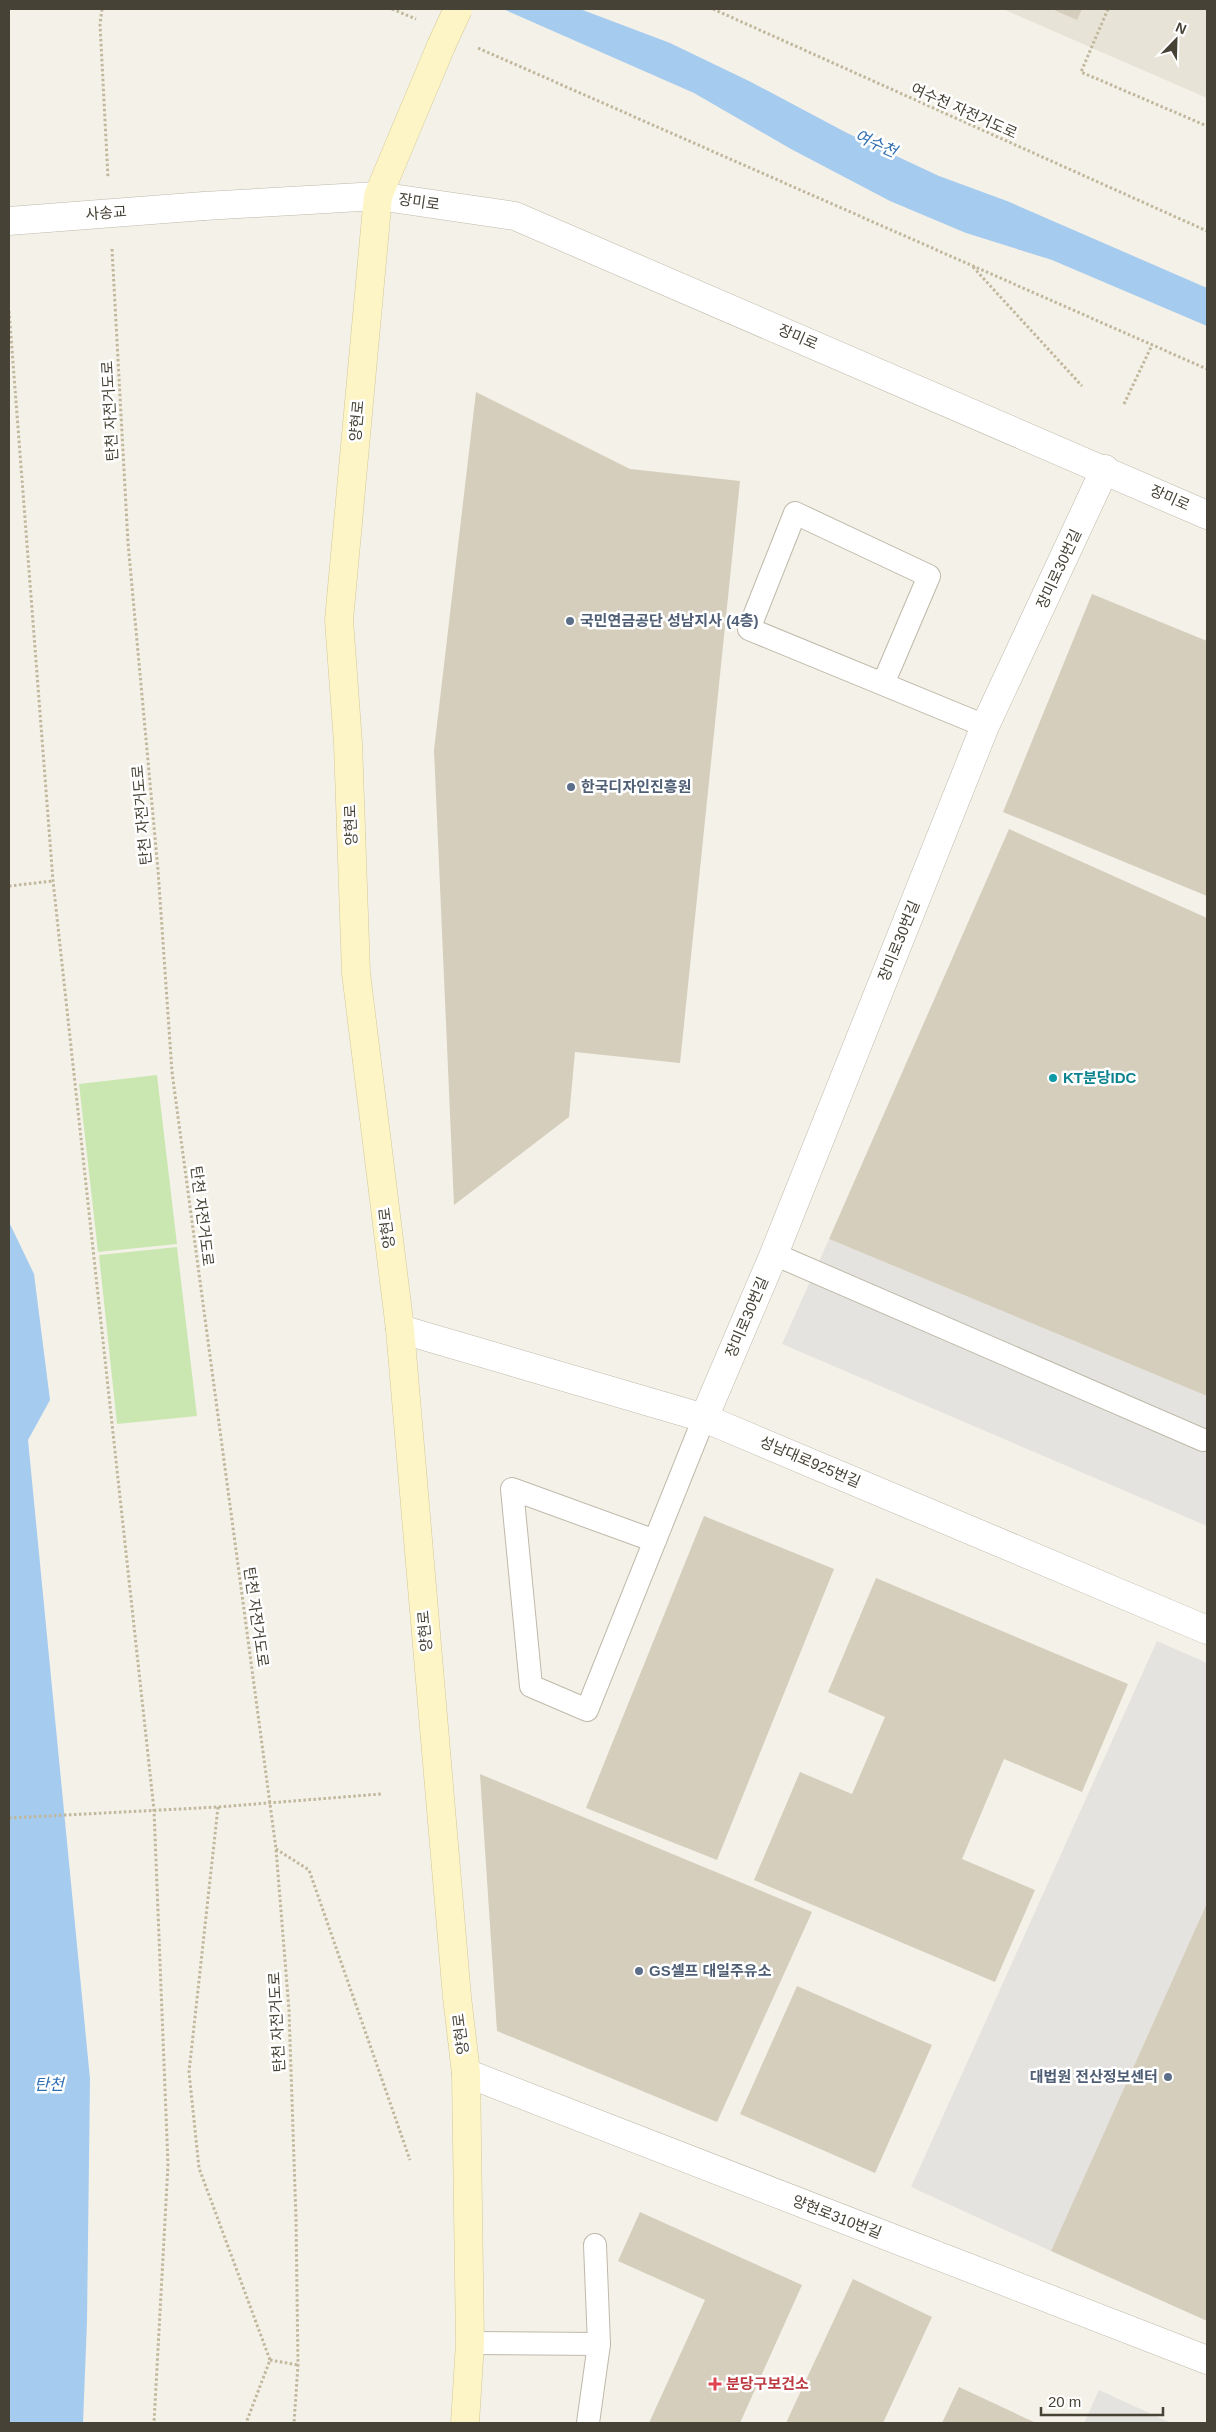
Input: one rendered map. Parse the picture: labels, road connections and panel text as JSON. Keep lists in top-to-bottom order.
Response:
{
  "streets": {
    "main road": ["양현로"],
    "street": [
      "장미로",
      "사송교",
      "장미로30번길",
      "성남대로925번길",
      "양현로310번길"
    ],
    "path": ["여수천 자전거도로", "탄천 자전거도로"]
  },
  "crossings": [
    ["장미로", "사송교"],
    ["장미로", "양현로"],
    ["장미로", "장미로30번길"],
    ["양현로", "성남대로925번길"],
    ["양현로", "양현로310번길"],
    ["장미로30번길", "성남대로925번길"]
  ],
  "water": ["여수천", "탄천"],
  "places": {
    "other": [
      "국민연금공단 성남지사 (4층)",
      "한국디자인진흥원",
      "KT분당IDC",
      "GS셀프 대일주유소",
      "대법원 전산정보센터"
    ],
    "health": ["분당구보건소"]
  },
  "scale_bar": "20 m",
  "north": "top right"
}
